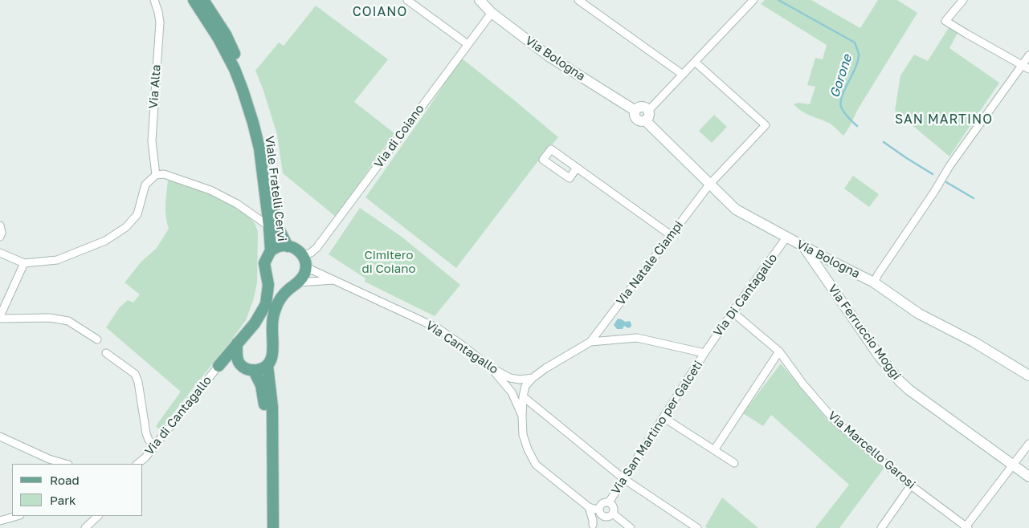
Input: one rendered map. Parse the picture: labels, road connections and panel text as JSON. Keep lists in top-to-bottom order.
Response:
{
  "streets": {
    "main road": ["Viale Fratelli Cervi"],
    "street": [
      "Via Bologna",
      "Via Alta",
      "Via di Coiano",
      "Via Natale Ciampi",
      "Via Di Cantagallo",
      "Via Ferruccio Moggi",
      "Via Cantagallo",
      "Via di Cantagallo",
      "Via San Martino per Galceti",
      "Via Marcello Garosi"
    ]
  },
  "crossings": [
    ["Via Bologna", "Via di Coiano"],
    ["Via Bologna", "Via Natale Ciampi"],
    ["Via Bologna", "Via Di Cantagallo"],
    ["Via Bologna", "Via Ferruccio Moggi"],
    ["Via di Coiano", "Viale Fratelli Cervi"],
    ["Viale Fratelli Cervi", "Via di Cantagallo"],
    ["Via Di Cantagallo", "Via San Martino per Galceti"],
    ["Via Di Cantagallo", "Via Marcello Garosi"]
  ],
  "districts": ["COIANO", "SAN MARTINO"],
  "water": ["Gorone"],
  "parks": ["Cimitero di Coiano"],
  "legend": ["Road", "Park"]
}
